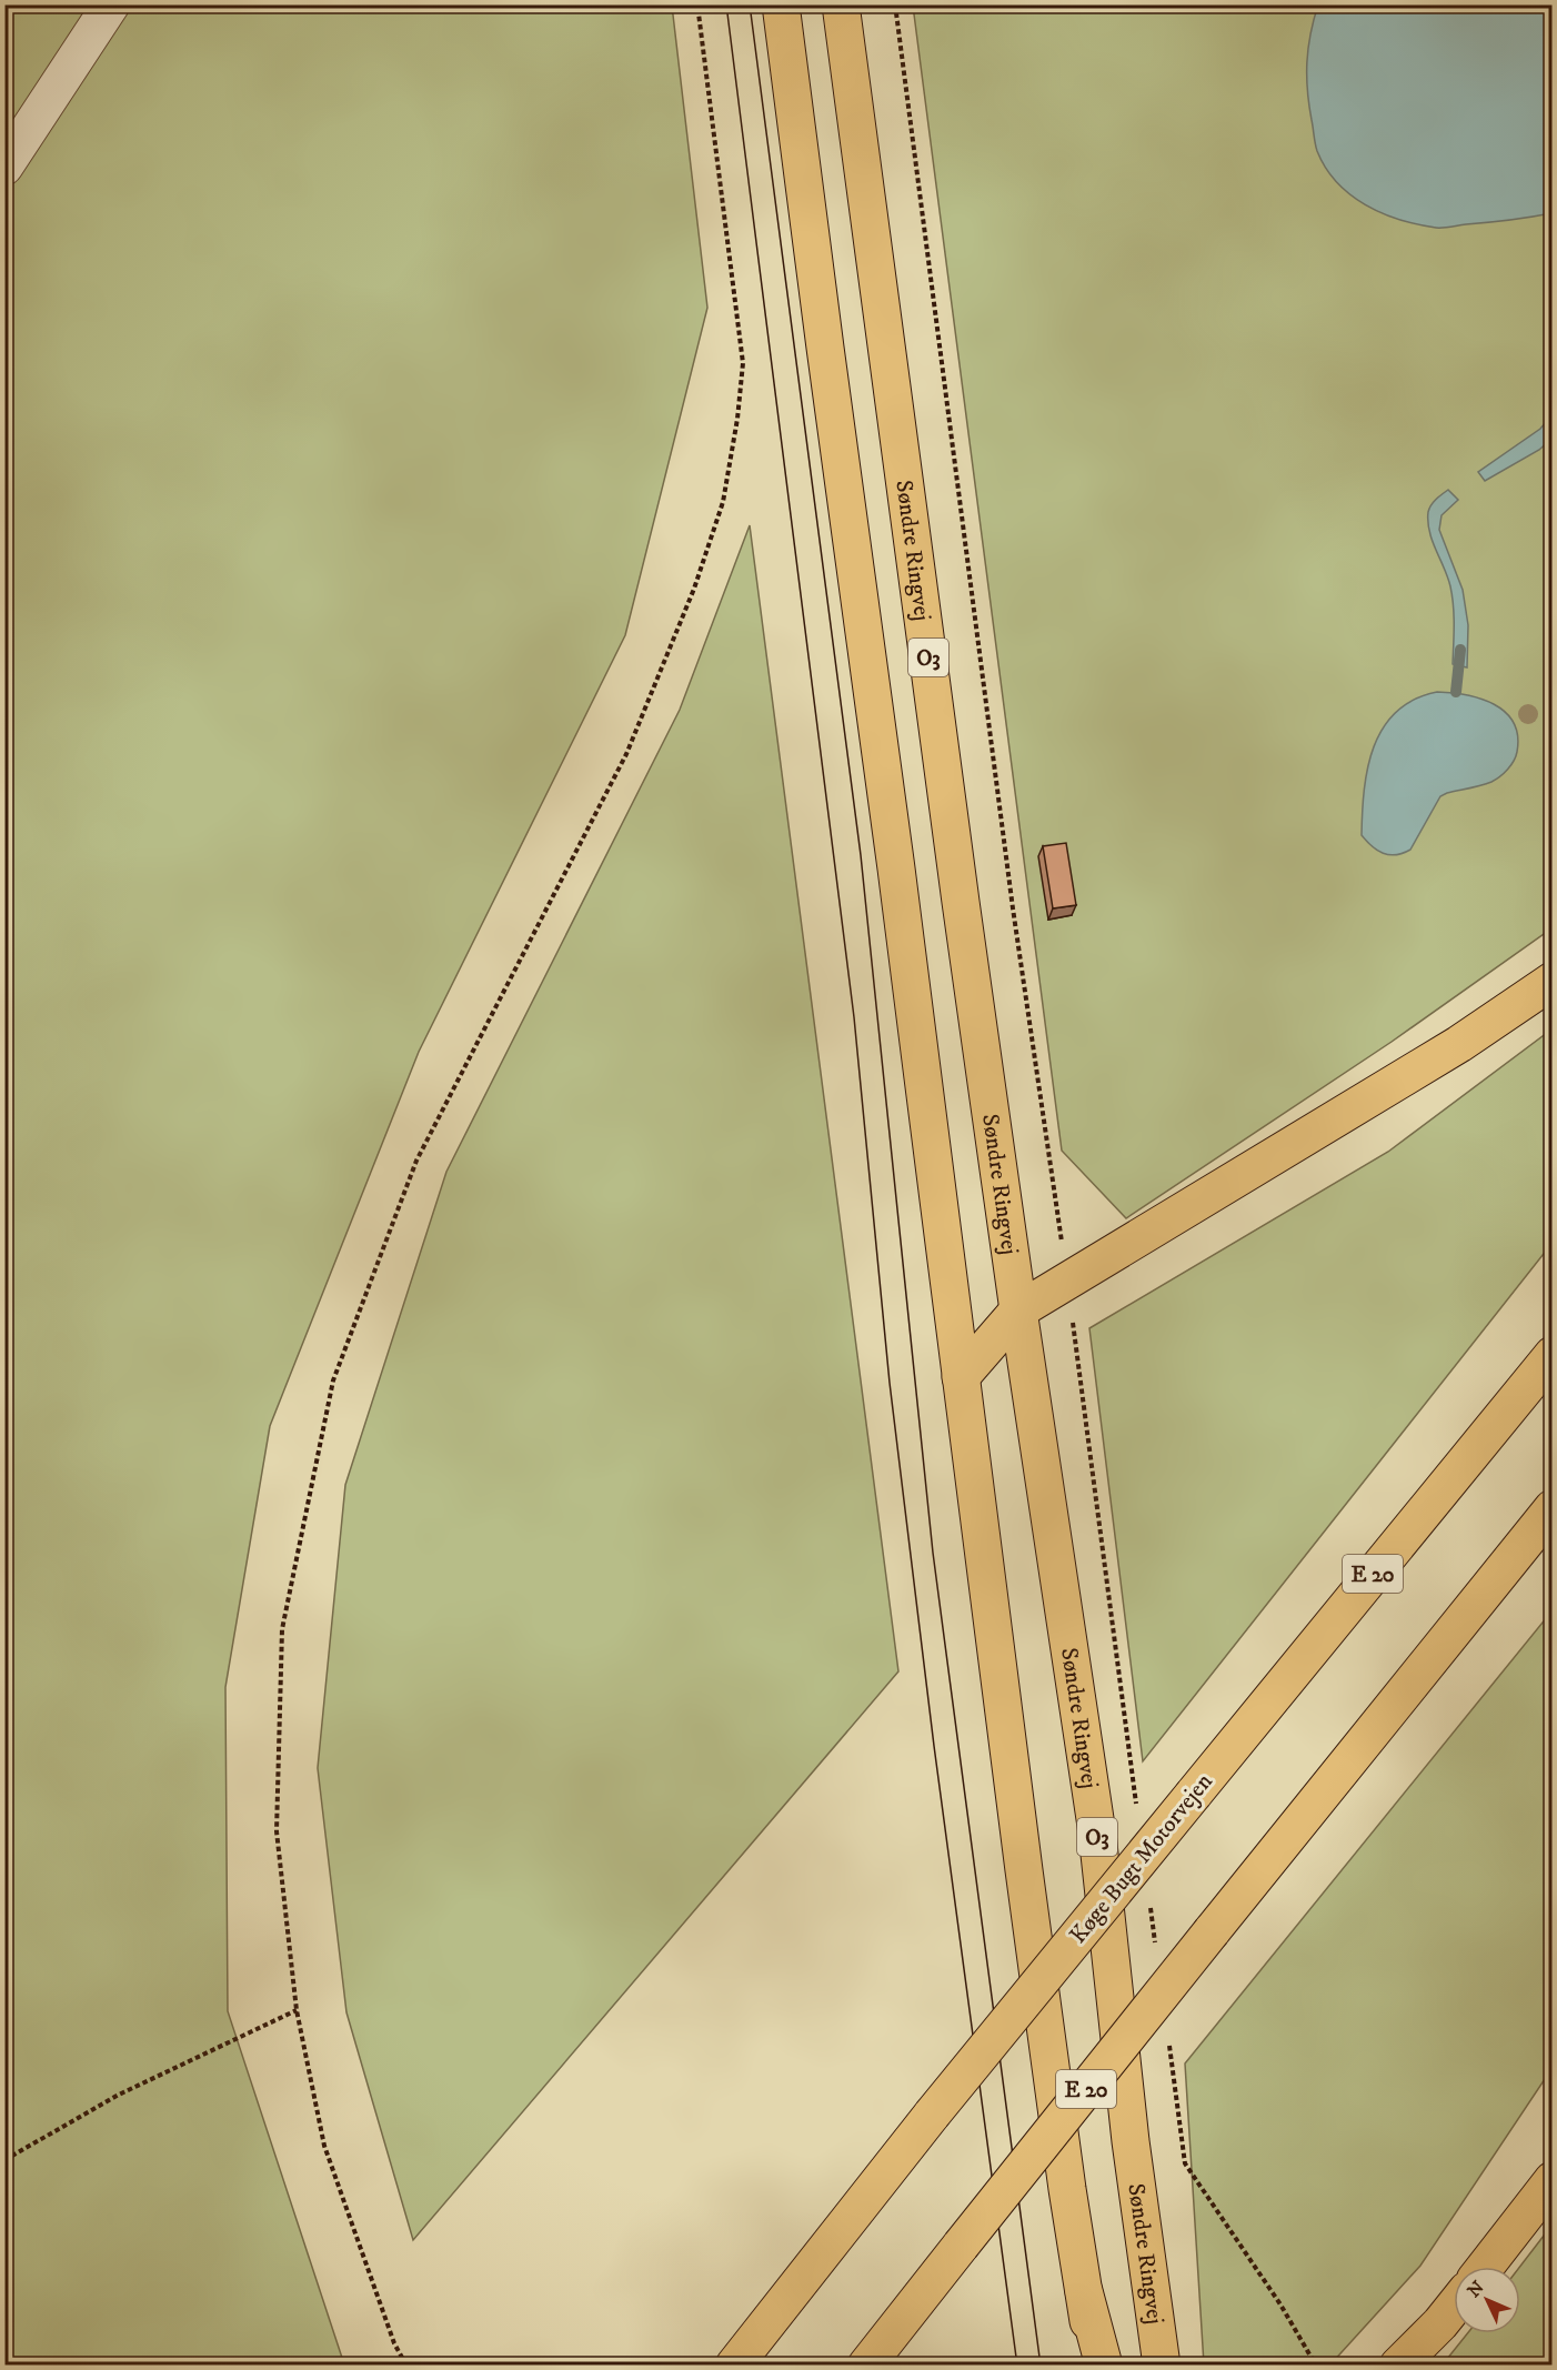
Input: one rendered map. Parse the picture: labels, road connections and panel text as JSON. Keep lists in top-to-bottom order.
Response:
{
  "streets": {
    "main road": [
      "Søndre Ringvej",
      "O3",
      "E 20",
      "Køge Bugt Motorvejen"
    ]
  },
  "north": "top left"
}
